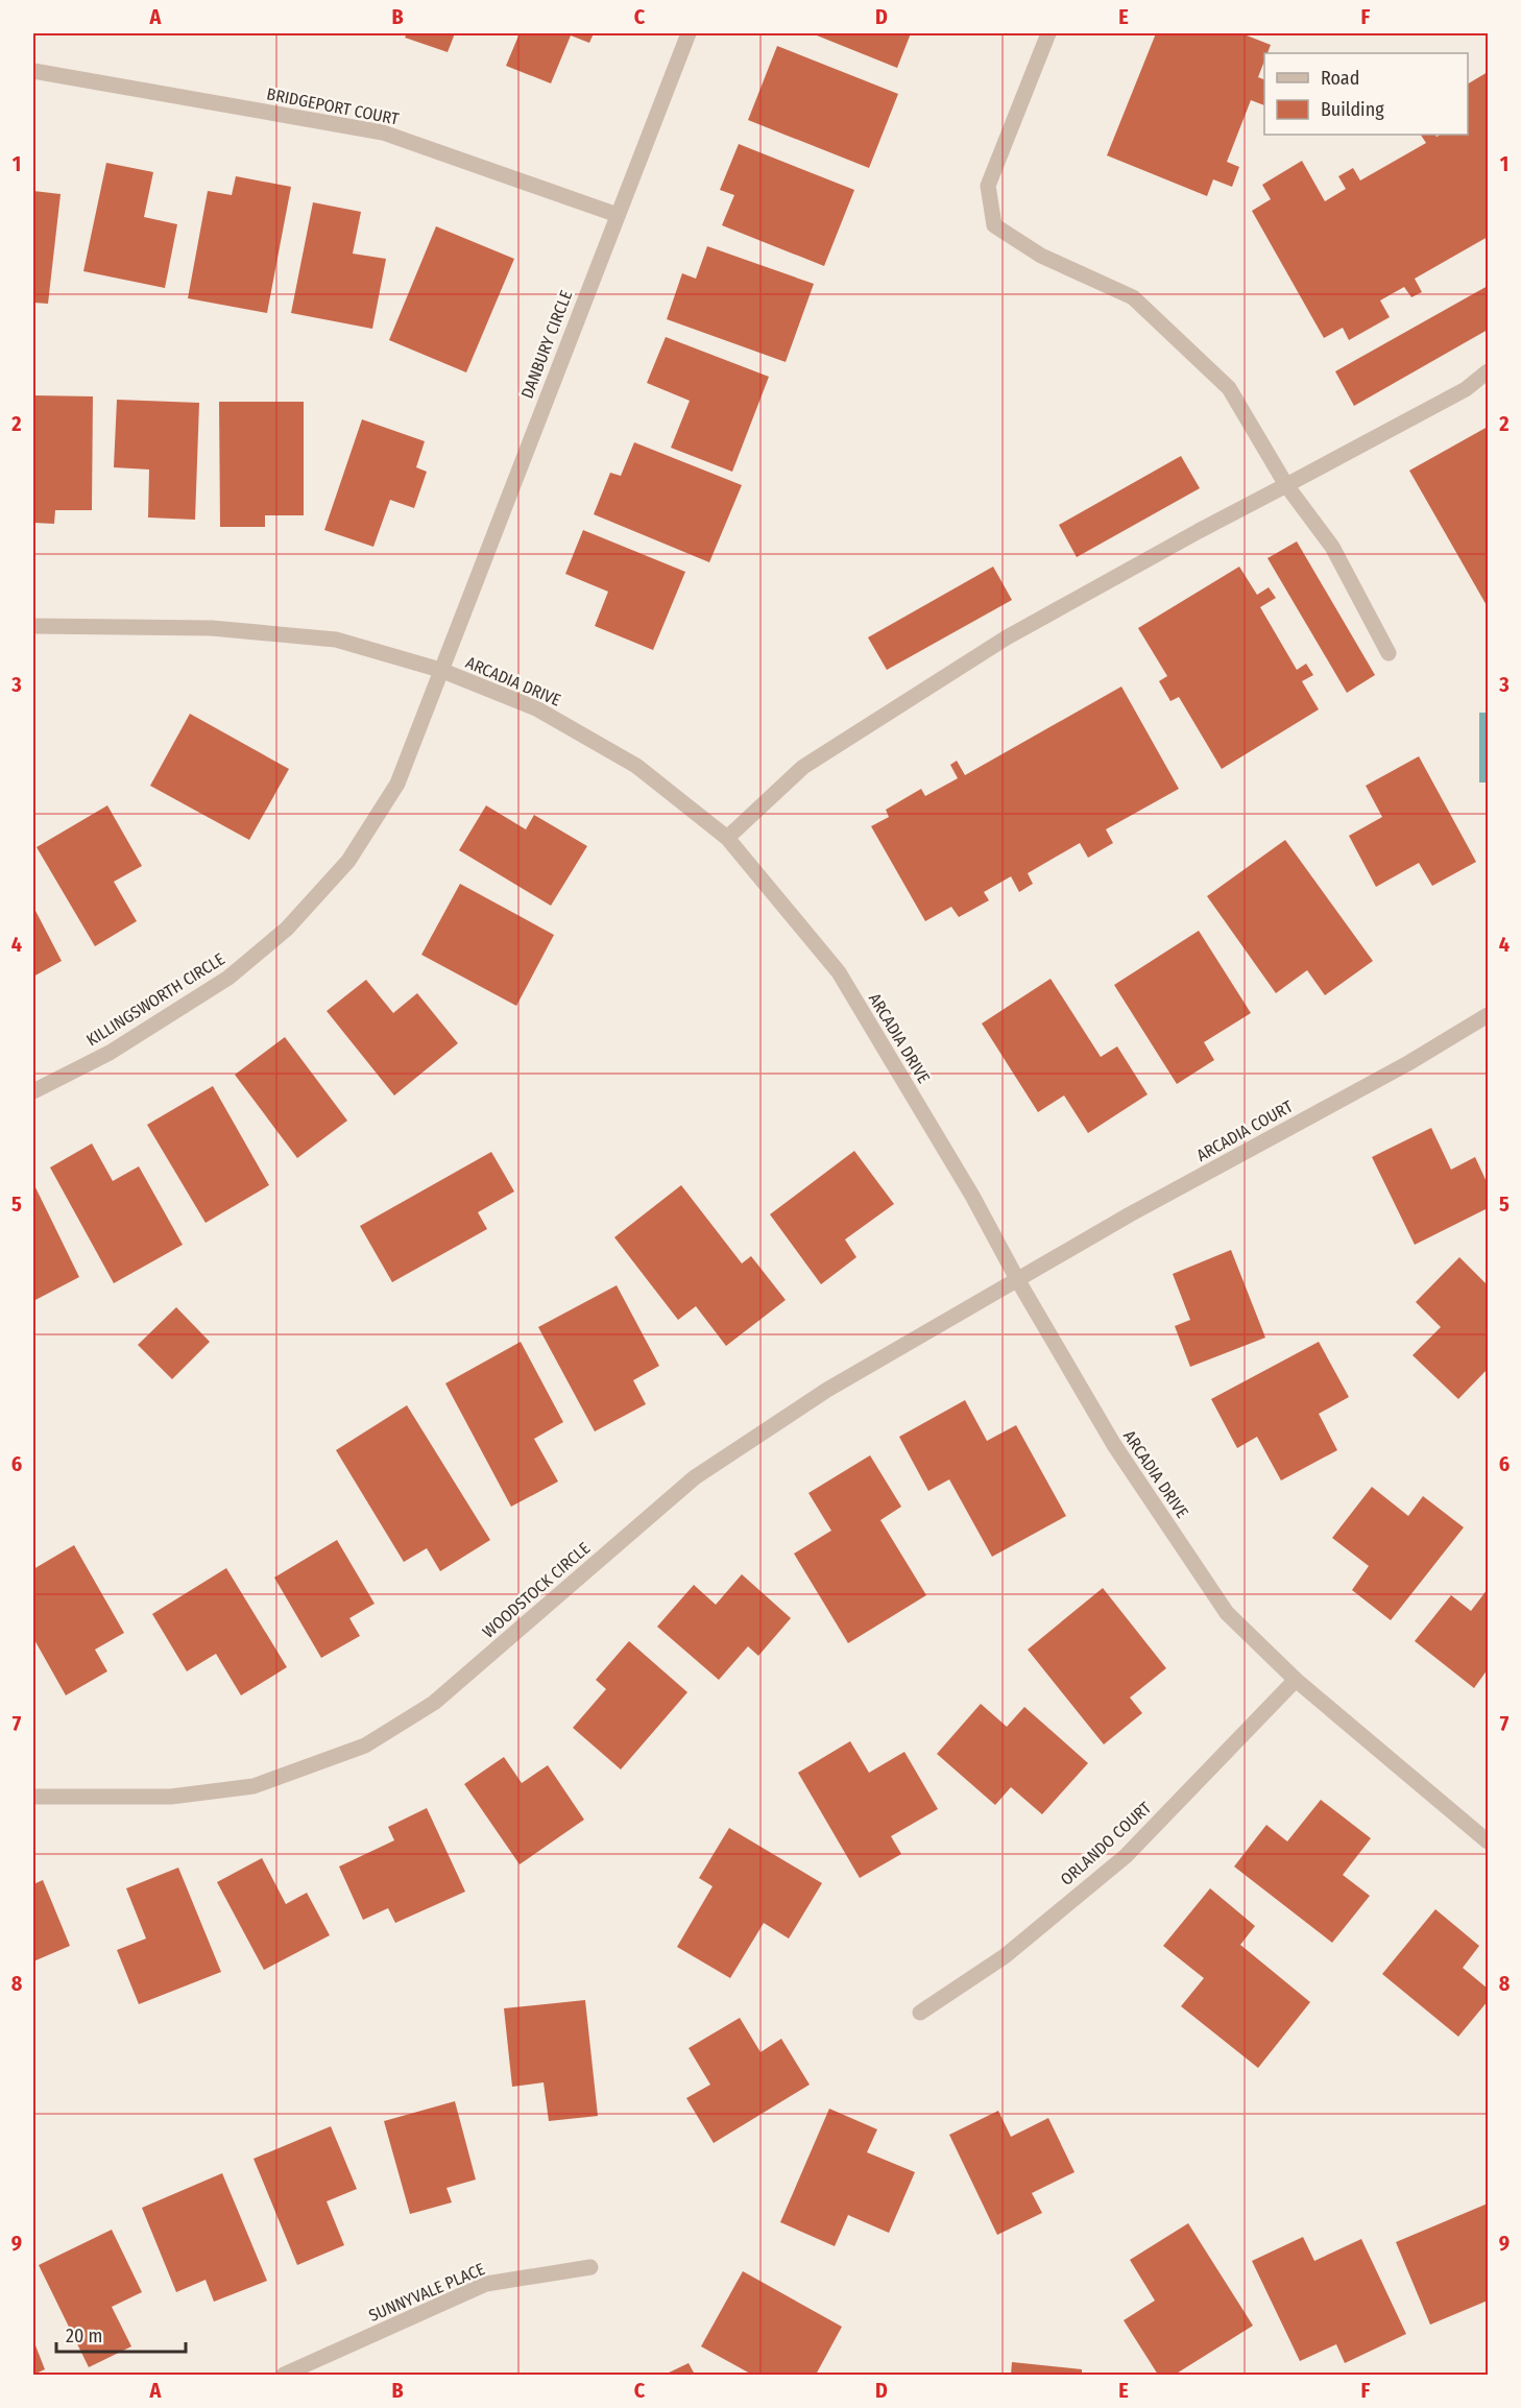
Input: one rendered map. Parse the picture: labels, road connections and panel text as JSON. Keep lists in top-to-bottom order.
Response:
{
  "streets": {
    "street": [
      "BRIDGEPORT COURT",
      "DANBURY CIRCLE",
      "ARCADIA DRIVE",
      "KILLINGSWORTH CIRCLE",
      "ARCADIA COURT",
      "WOODSTOCK CIRCLE",
      "ORLANDO COURT",
      "SUNNYVALE PLACE"
    ]
  },
  "crossings": [
    ["BRIDGEPORT COURT", "DANBURY CIRCLE"],
    ["DANBURY CIRCLE", "ARCADIA DRIVE"],
    ["DANBURY CIRCLE", "KILLINGSWORTH CIRCLE"],
    ["ARCADIA DRIVE", "KILLINGSWORTH CIRCLE"],
    ["ARCADIA DRIVE", "ARCADIA COURT"],
    ["ARCADIA DRIVE", "WOODSTOCK CIRCLE"],
    ["ARCADIA DRIVE", "ORLANDO COURT"],
    ["ARCADIA COURT", "WOODSTOCK CIRCLE"]
  ],
  "legend": ["Road", "Building"],
  "scale_bar": "20 m",
  "grid": {
    "columns": [
      "A",
      "B",
      "C",
      "D",
      "E",
      "F"
    ],
    "rows": [
      "1",
      "2",
      "3",
      "4",
      "5",
      "6",
      "7",
      "8",
      "9"
    ]
  }
}
